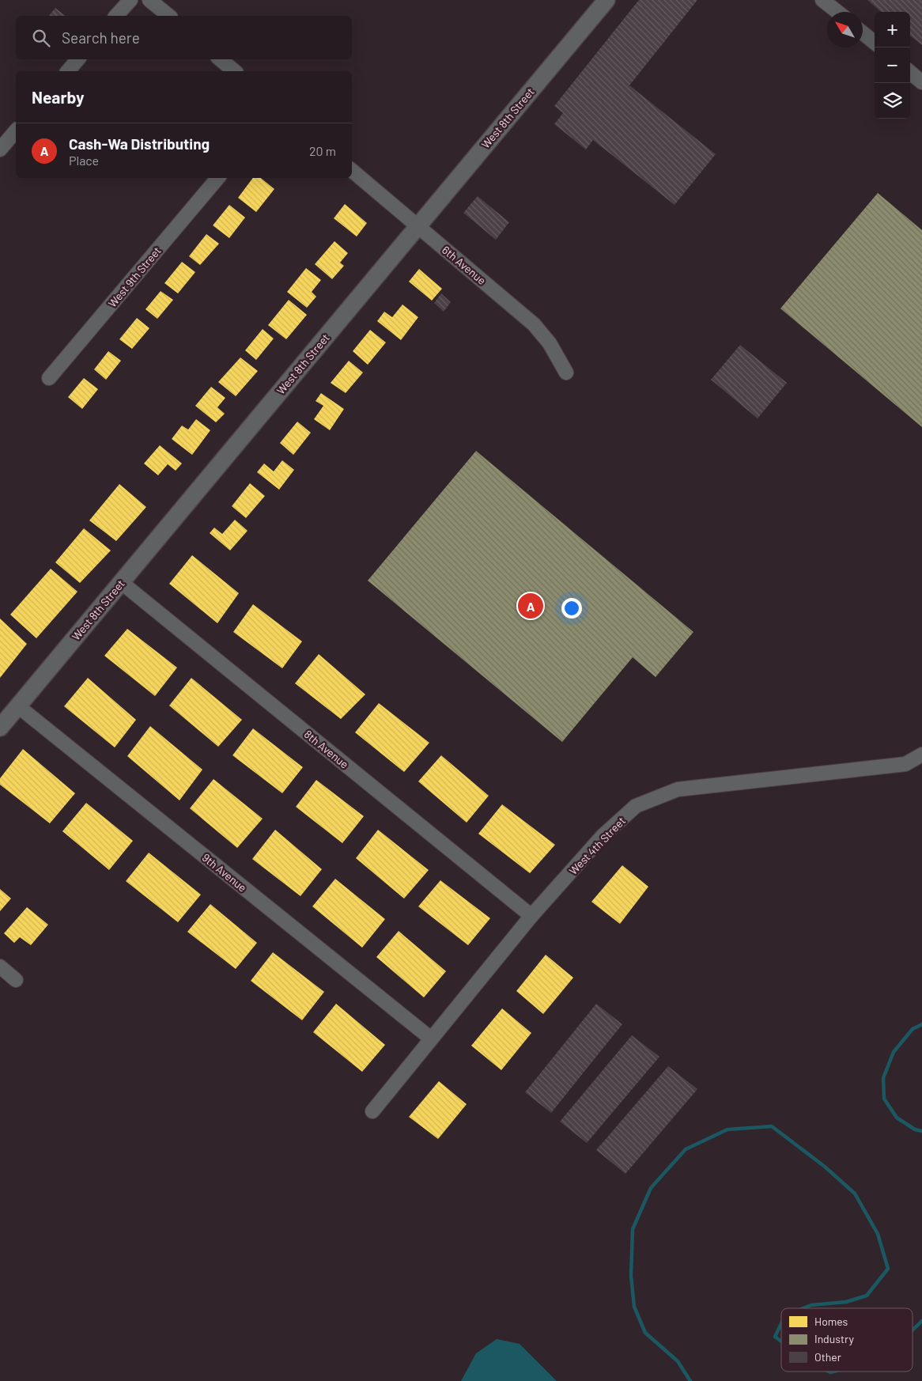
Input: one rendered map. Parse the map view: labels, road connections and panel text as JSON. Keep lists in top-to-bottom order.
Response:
{
  "streets": {
    "street": [
      "West 8th Street",
      "6th Avenue",
      "West 9th Street",
      "8th Avenue",
      "West 4th Street",
      "9th Avenue"
    ]
  },
  "crossings": [
    ["West 8th Street", "6th Avenue"],
    ["West 8th Street", "8th Avenue"],
    ["West 8th Street", "9th Avenue"],
    ["8th Avenue", "West 4th Street"],
    ["West 4th Street", "9th Avenue"]
  ],
  "legend": ["Homes", "Industry", "Other"],
  "north": "top left",
  "page": {
    "map_buttons": ["+", "−"],
    "search": "Search here",
    "heading": "Nearby",
    "list": [
      {
        "mark": "A",
        "name": "Cash-Wa Distributing",
        "note": "Place",
        "value": "20 m"
      }
    ],
    "pins": "A"
  }
}
